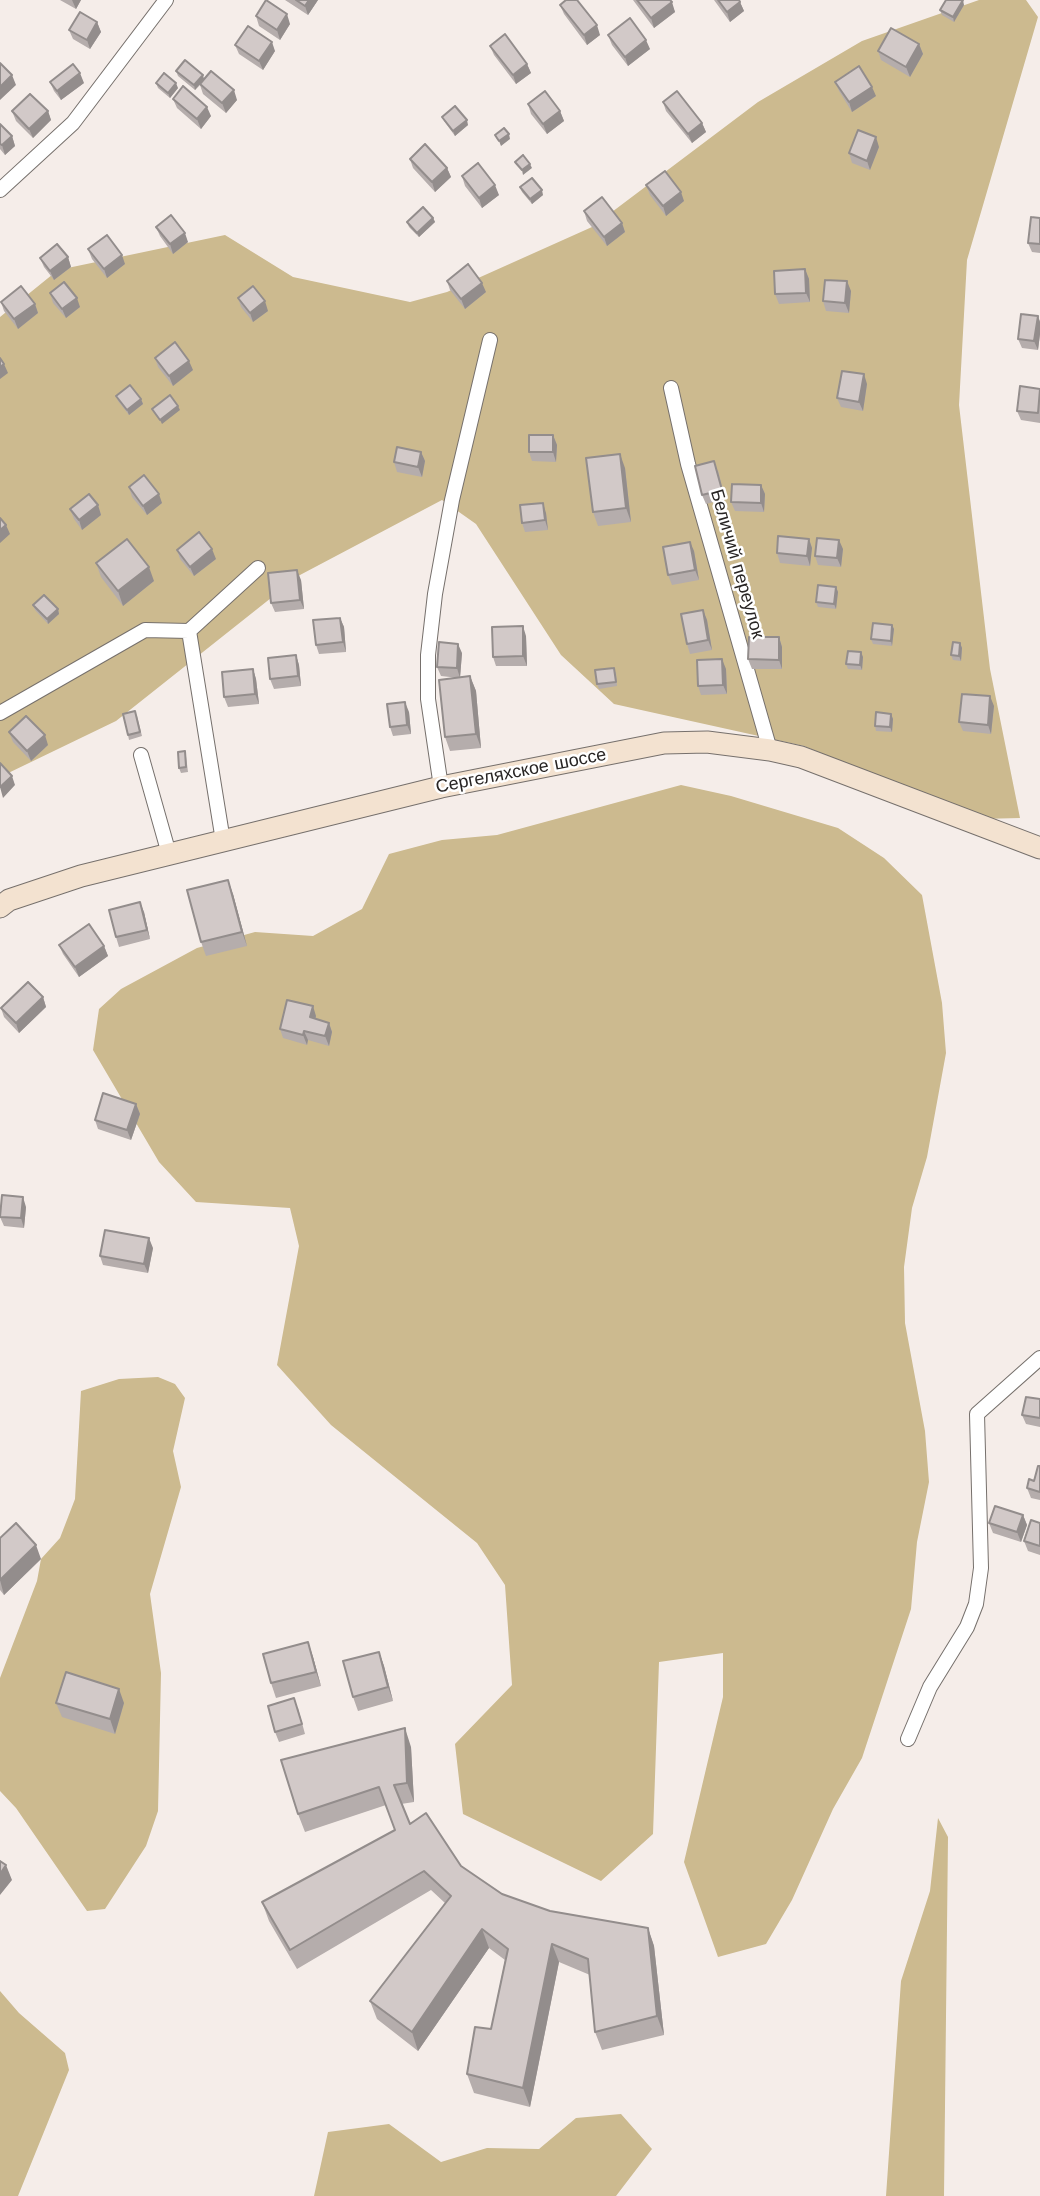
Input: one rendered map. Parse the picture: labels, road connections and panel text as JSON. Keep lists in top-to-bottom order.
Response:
{
  "streets": {
    "main road": ["Сергеляхское шоссе"],
    "street": ["Беличий переулок"]
  },
  "crossings": [
    ["Беличий переулок", "Сергеляхское шоссе"]
  ]
}
